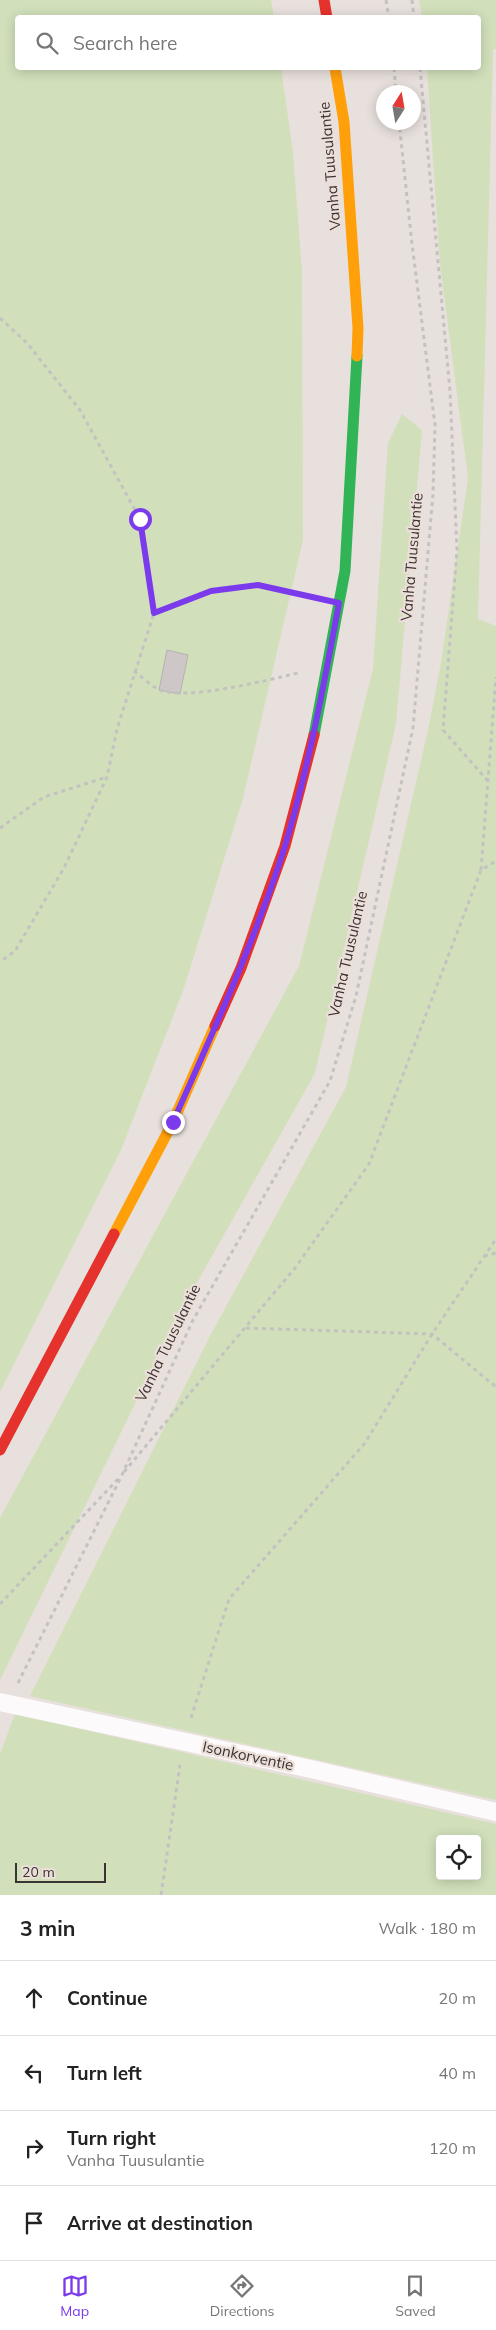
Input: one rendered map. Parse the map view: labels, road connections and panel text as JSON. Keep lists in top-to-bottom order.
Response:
{
  "streets": {
    "main road": ["Vanha Tuusulantie"],
    "lane": ["Isonkorventie"]
  },
  "crossings": [
    ["Vanha Tuusulantie", "Isonkorventie"]
  ],
  "scale_bar": "20 m",
  "north": "top",
  "page": {
    "search": "Search here",
    "scale": "20 m",
    "heading": ["3 min", "Walk · 180 m"],
    "list": [
      ["Continue", "20 m"],
      ["Turn left", "40 m"],
      ["Turn right", "Vanha Tuusulantie", "120 m"],
      "Arrive at destination"
    ],
    "nav": ["Map", "Directions", "Saved"]
  }
}
